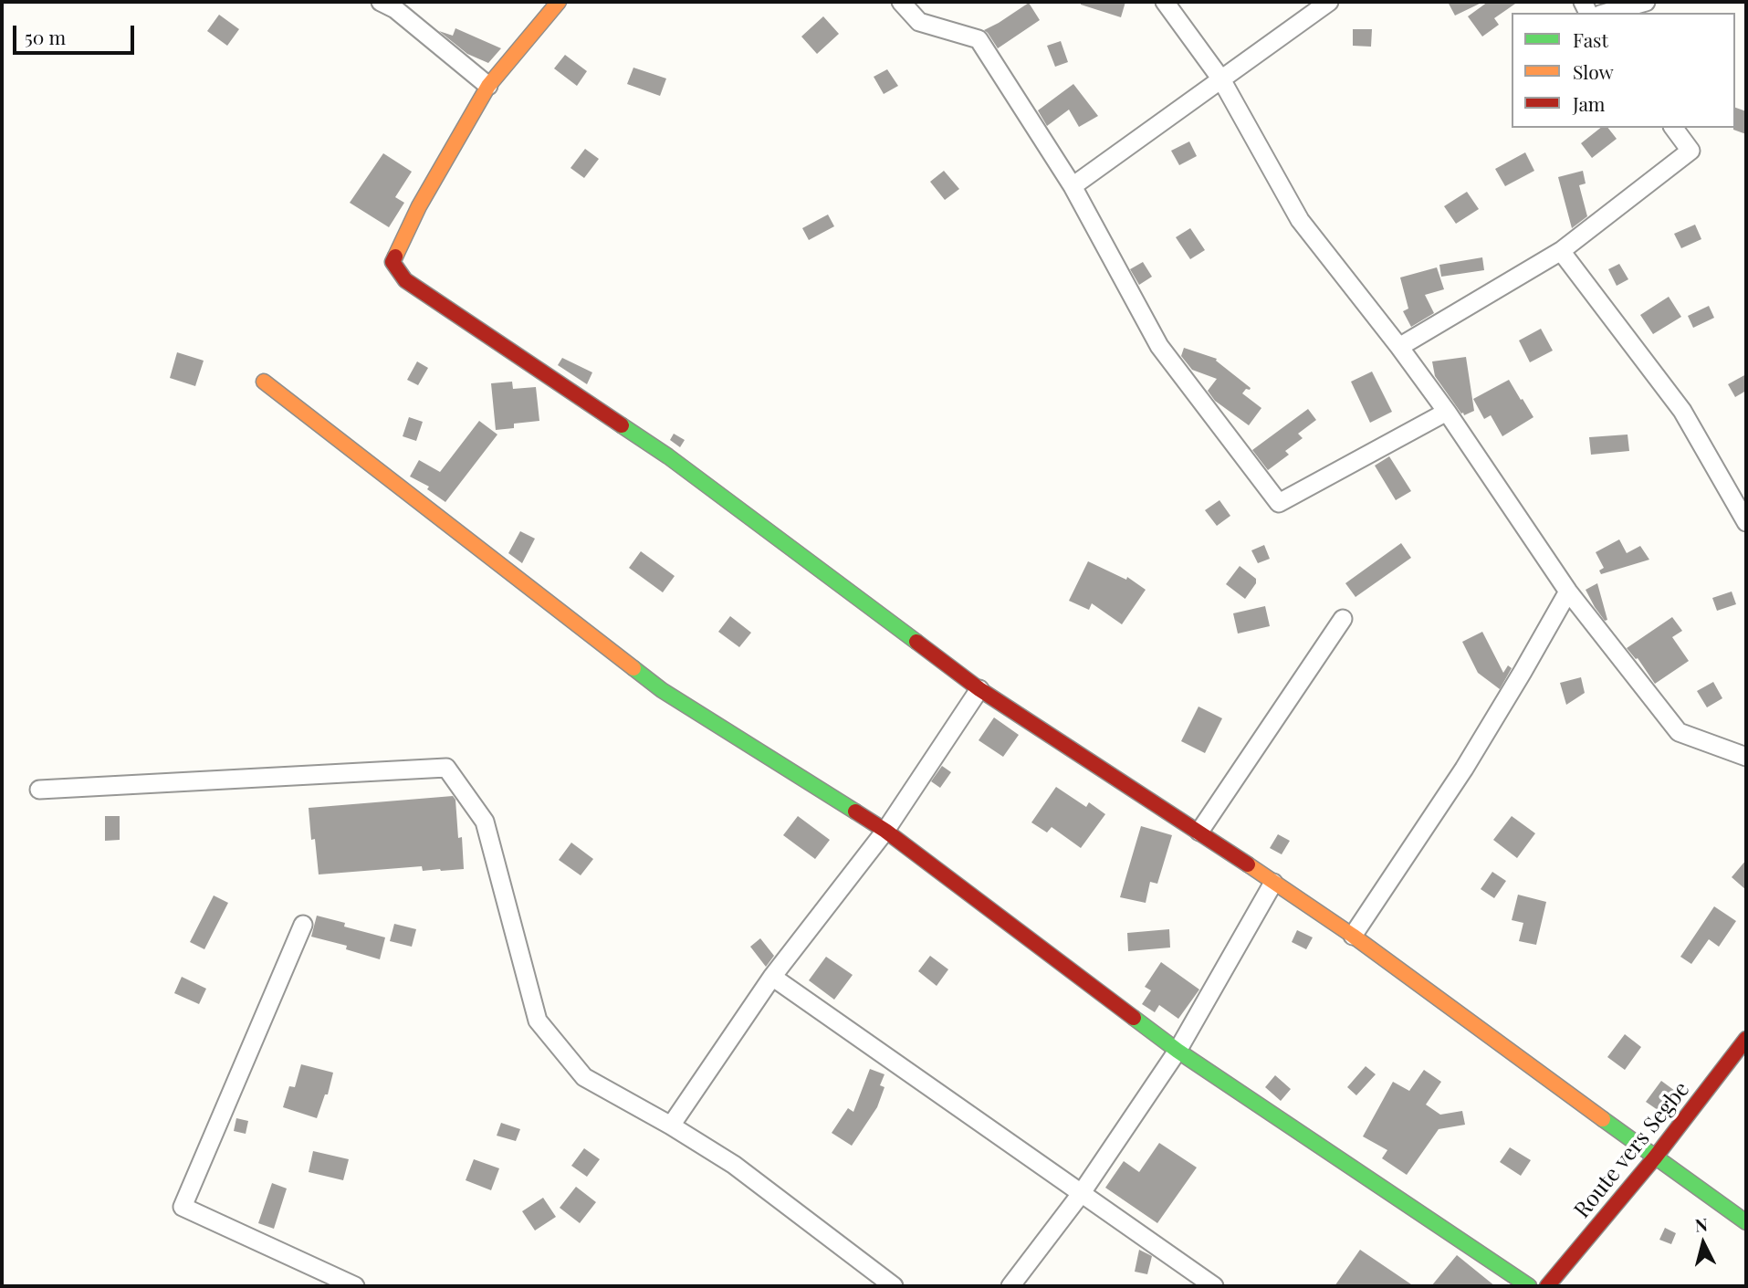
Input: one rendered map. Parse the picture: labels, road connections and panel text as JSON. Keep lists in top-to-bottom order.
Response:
{
  "streets": {
    "street": ["Route vers Segbe"]
  },
  "legend": ["Fast", "Slow", "Jam"],
  "scale_bar": "50 m",
  "north": "top"
}
